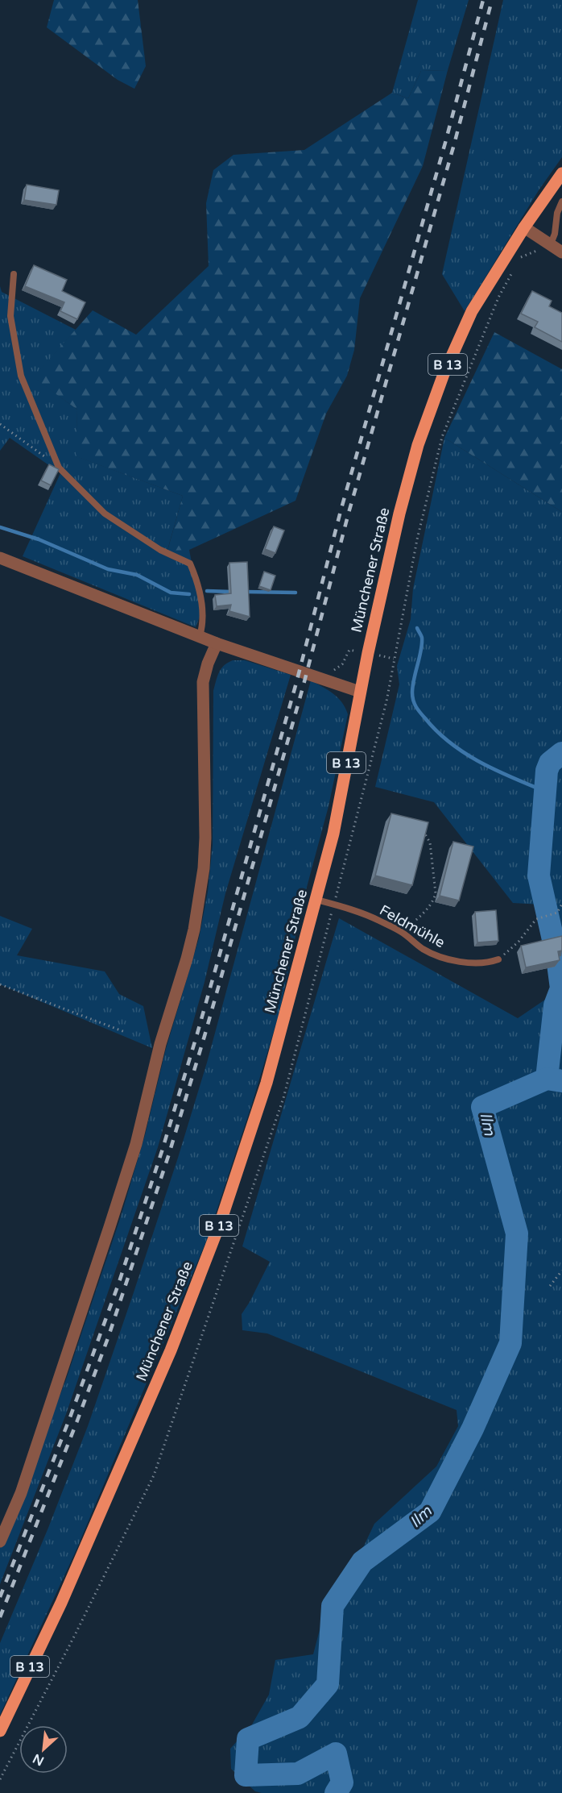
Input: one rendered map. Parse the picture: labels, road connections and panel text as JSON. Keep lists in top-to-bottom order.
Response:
{
  "streets": {
    "main road": ["B 13", "Münchener Straße"],
    "lane": ["Feldmühle"]
  },
  "crossings": [
    ["Münchener Straße", "Feldmühle"]
  ],
  "water": ["Ilm"],
  "north": "bottom left"
}
